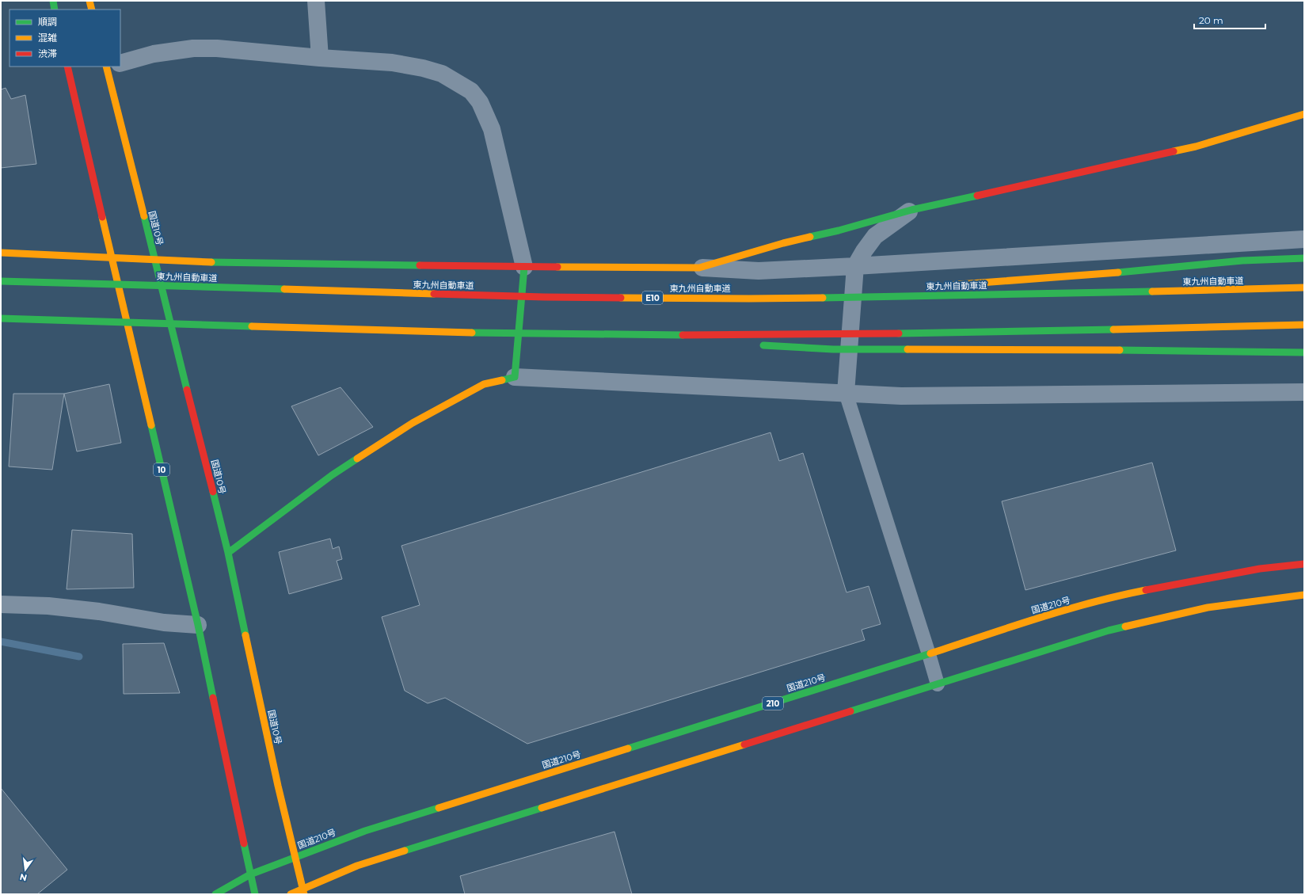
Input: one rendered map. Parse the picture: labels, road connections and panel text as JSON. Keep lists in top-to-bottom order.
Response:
{
  "streets": {
    "main road": [
      "国道10号",
      "東九州自動車道",
      "E10",
      "10",
      "国道210号",
      "210"
    ]
  },
  "crossings": [
    ["国道10号", "国道210号"],
    ["10", "国道210号"]
  ],
  "legend": ["順調", "混雑", "渋滞"],
  "scale_bar": "20 m",
  "north": "bottom"
}
